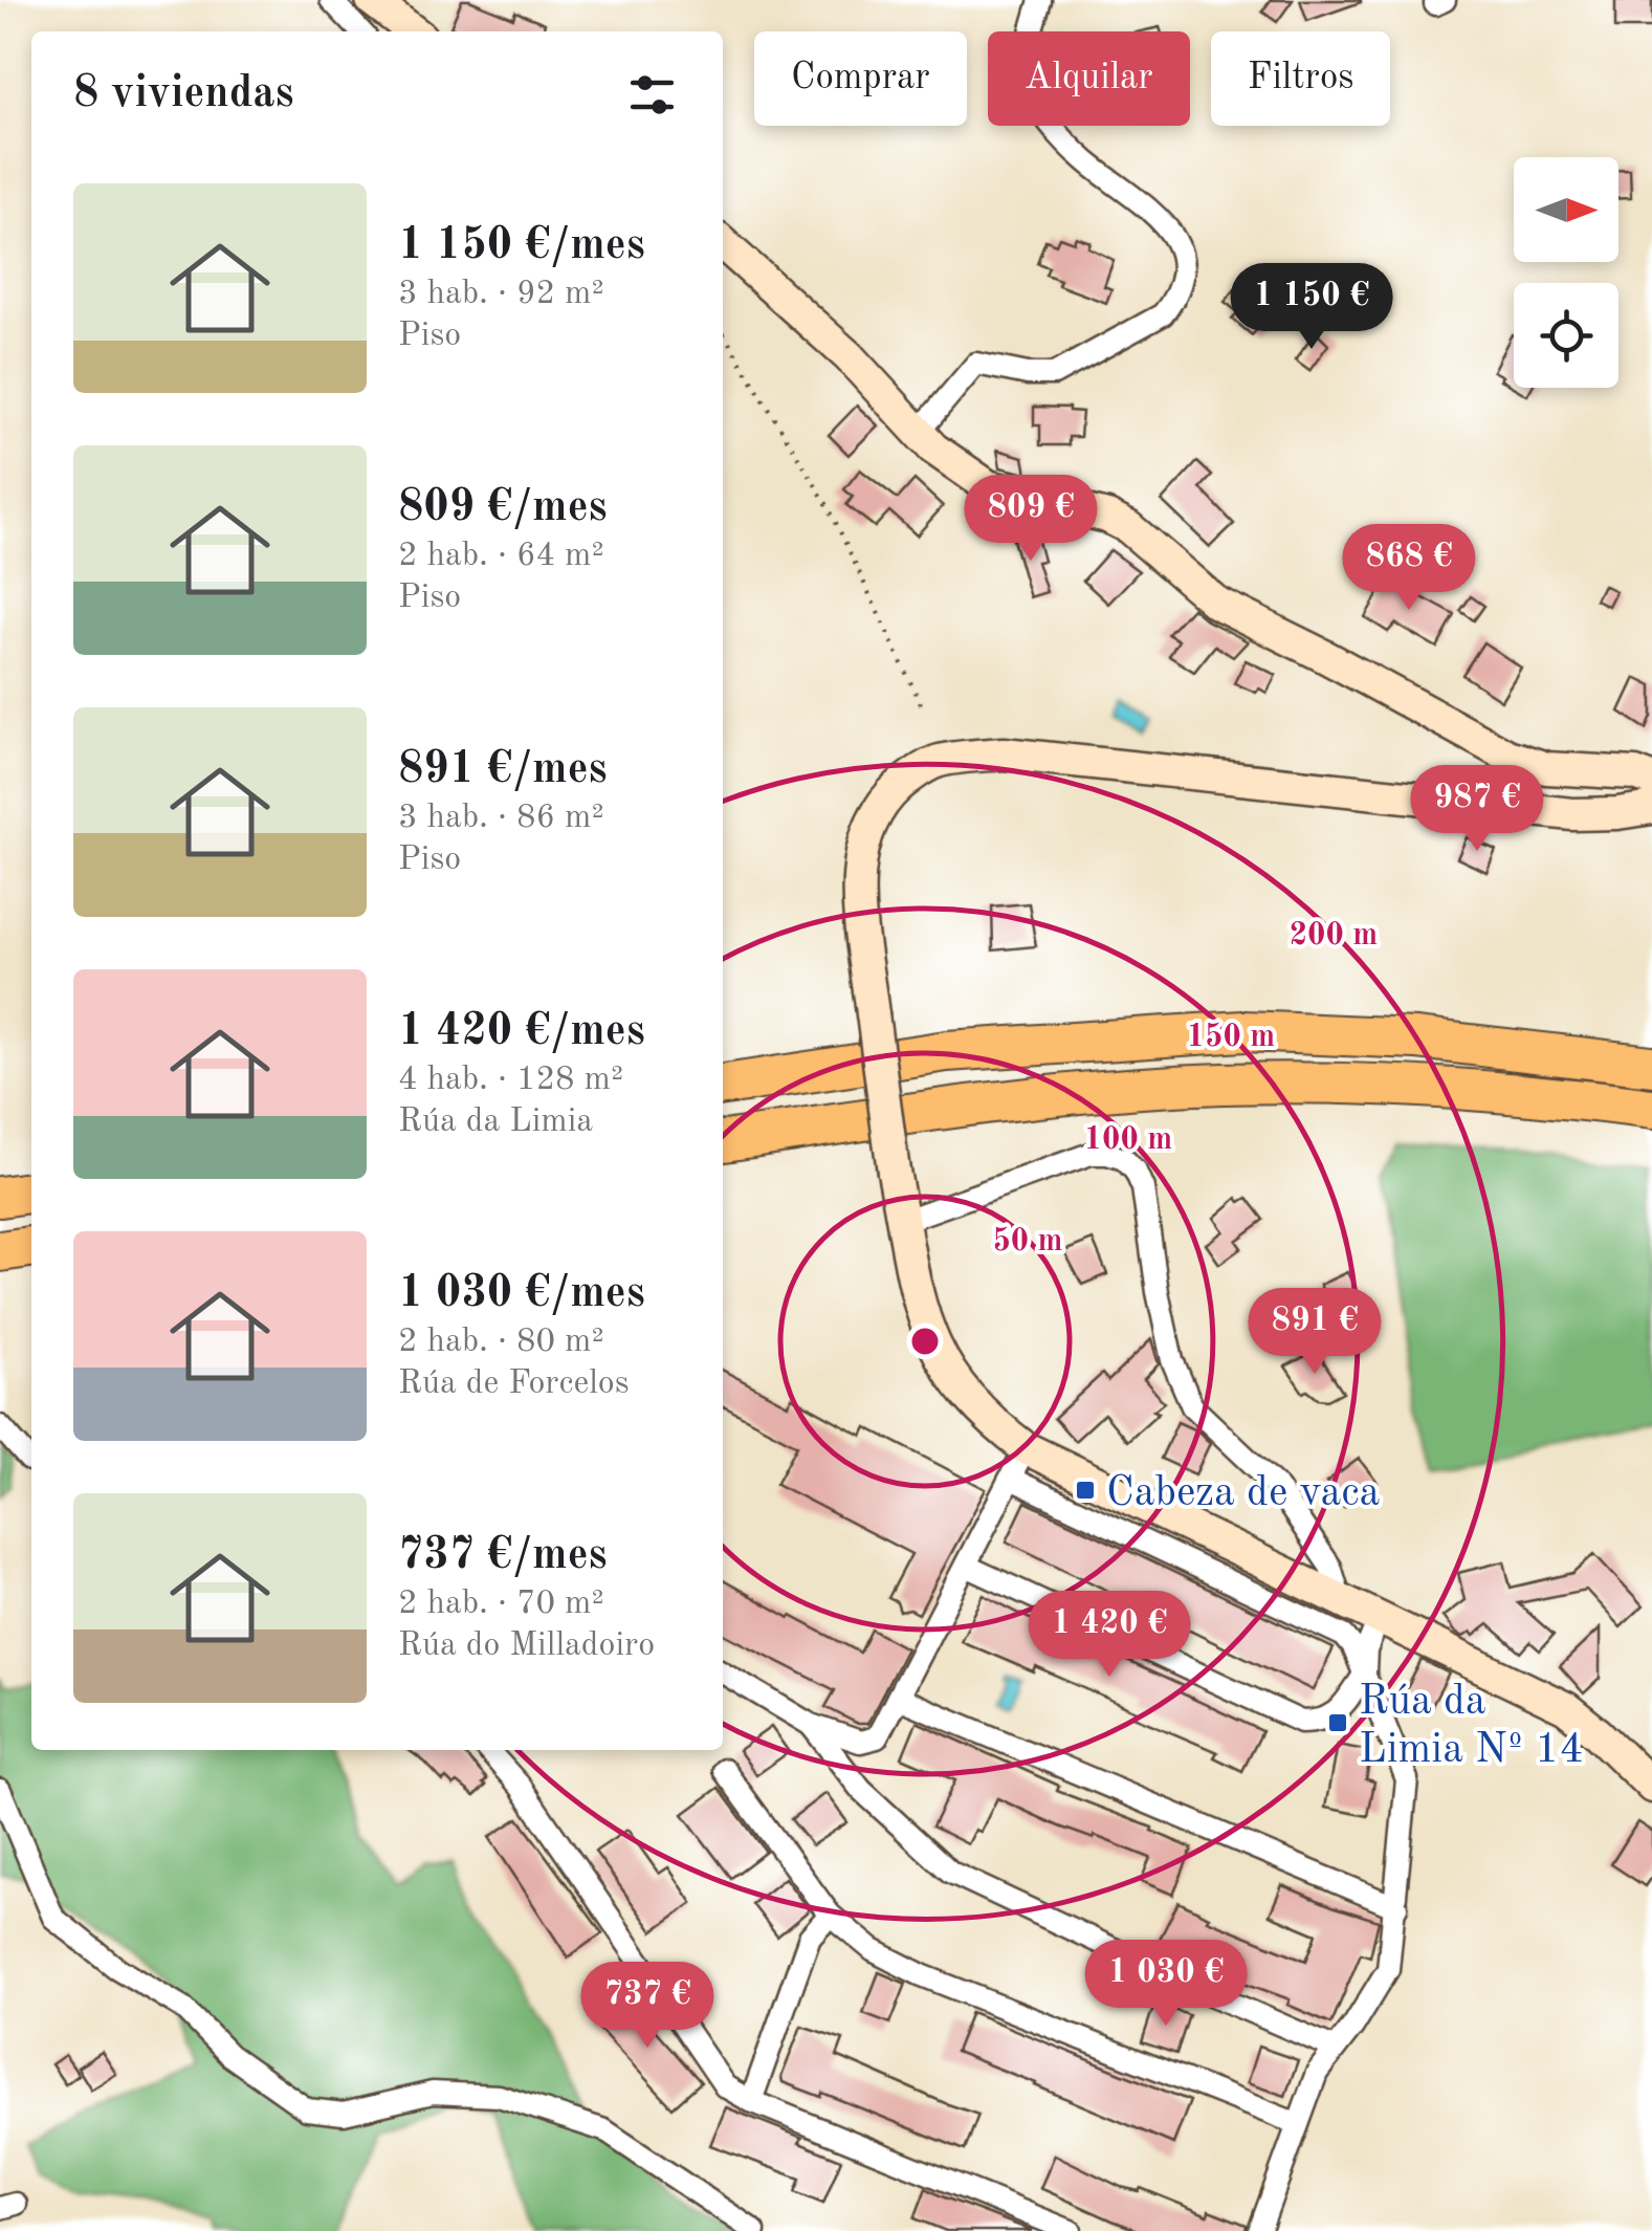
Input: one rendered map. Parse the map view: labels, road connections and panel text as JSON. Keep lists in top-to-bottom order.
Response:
{
  "places": {
    "transit": ["Cabeza de vaca", "Rúa da Limia Nº 14"]
  },
  "north": "right",
  "page": {
    "chip": ["Comprar", "Alquilar", "Filtros"],
    "heading": "8 viviendas",
    "list": [
      {
        "name": "1 150 €/mes",
        "note": "3 hab. · 92 m² · Piso"
      },
      {
        "name": "809 €/mes",
        "note": "2 hab. · 64 m² · Piso"
      },
      {
        "name": "891 €/mes",
        "note": "3 hab. · 86 m² · Piso"
      },
      {
        "name": "1 420 €/mes",
        "note": "4 hab. · 128 m² · Rúa da Limia"
      },
      {
        "name": "1 030 €/mes",
        "note": "2 hab. · 80 m² · Rúa de Forcelos"
      },
      {
        "name": "737 €/mes",
        "note": "2 hab. · 70 m² · Rúa do Milladoiro"
      }
    ],
    "price": [
      "1 150 €",
      "809 €",
      "868 €",
      "987 €",
      "891 €",
      "1 420 €",
      "1 030 €",
      "737 €"
    ]
  },
  "rings": [
    "200 m",
    "150 m",
    "100 m",
    "50 m"
  ]
}
